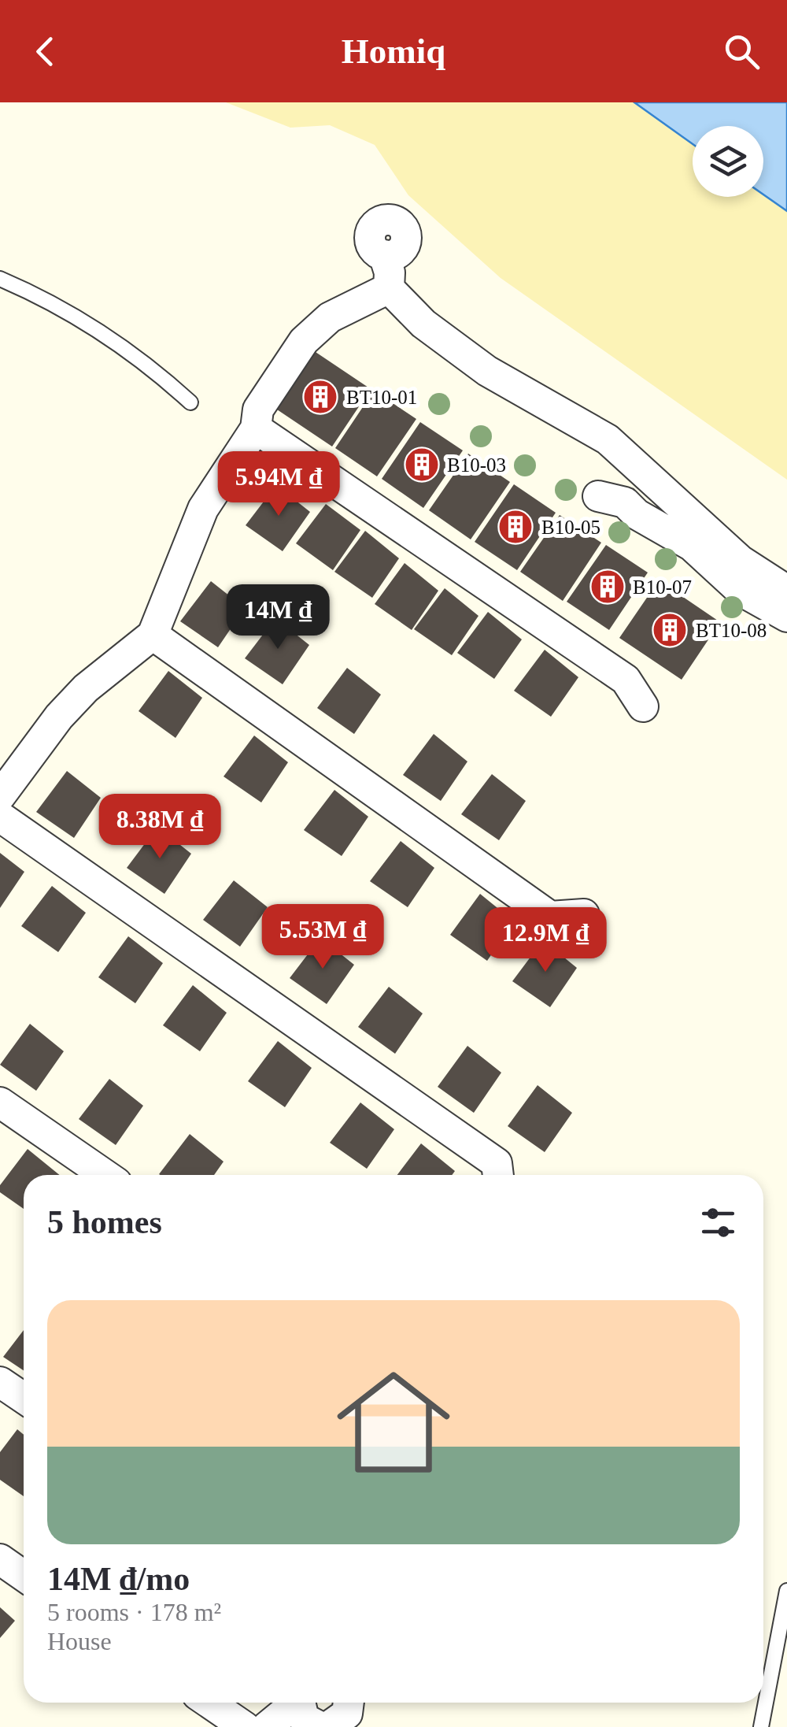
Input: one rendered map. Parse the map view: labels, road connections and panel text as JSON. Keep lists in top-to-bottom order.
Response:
{
  "places": {
    "building": [
      "BT10-01",
      "B10-03",
      "B10-05",
      "B10-07",
      "BT10-08"
    ]
  },
  "page": {
    "header": "Homiq",
    "price": [
      "5.94M ₫",
      "14M ₫",
      "8.38M ₫",
      "5.53M ₫",
      "12.9M ₫"
    ],
    "heading": "5 homes",
    "list": [
      {
        "name": "14M ₫/mo",
        "note": "5 rooms · 178 m² · House"
      }
    ]
  }
}
